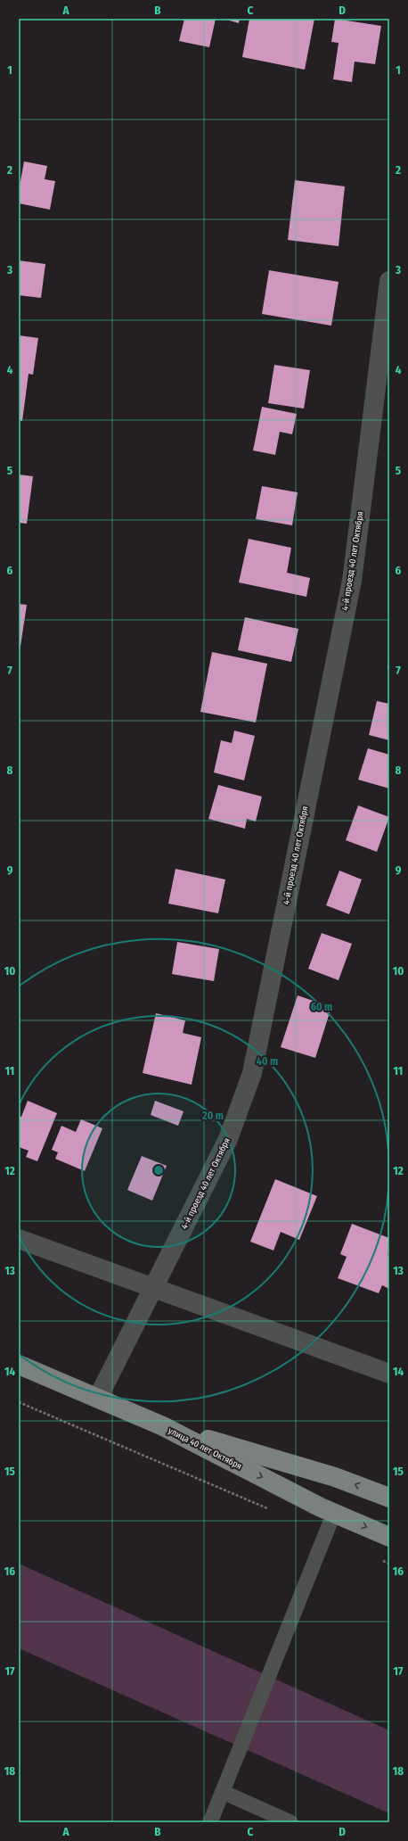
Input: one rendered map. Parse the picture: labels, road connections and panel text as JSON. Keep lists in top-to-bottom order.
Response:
{
  "streets": {
    "main road": ["улица 40 лет Октября"],
    "street": ["4-й проезд 40 лет Октября"]
  },
  "crossings": [
    ["4-й проезд 40 лет Октября", "улица 40 лет Октября"]
  ],
  "grid": {
    "columns": [
      "A",
      "B",
      "C",
      "D"
    ],
    "rows": [
      "1",
      "2",
      "3",
      "4",
      "5",
      "6",
      "7",
      "8",
      "9",
      "10",
      "11",
      "12",
      "13",
      "14",
      "15",
      "16",
      "17",
      "18"
    ]
  },
  "rings": ["60 m", "40 m", "20 m"]
}
